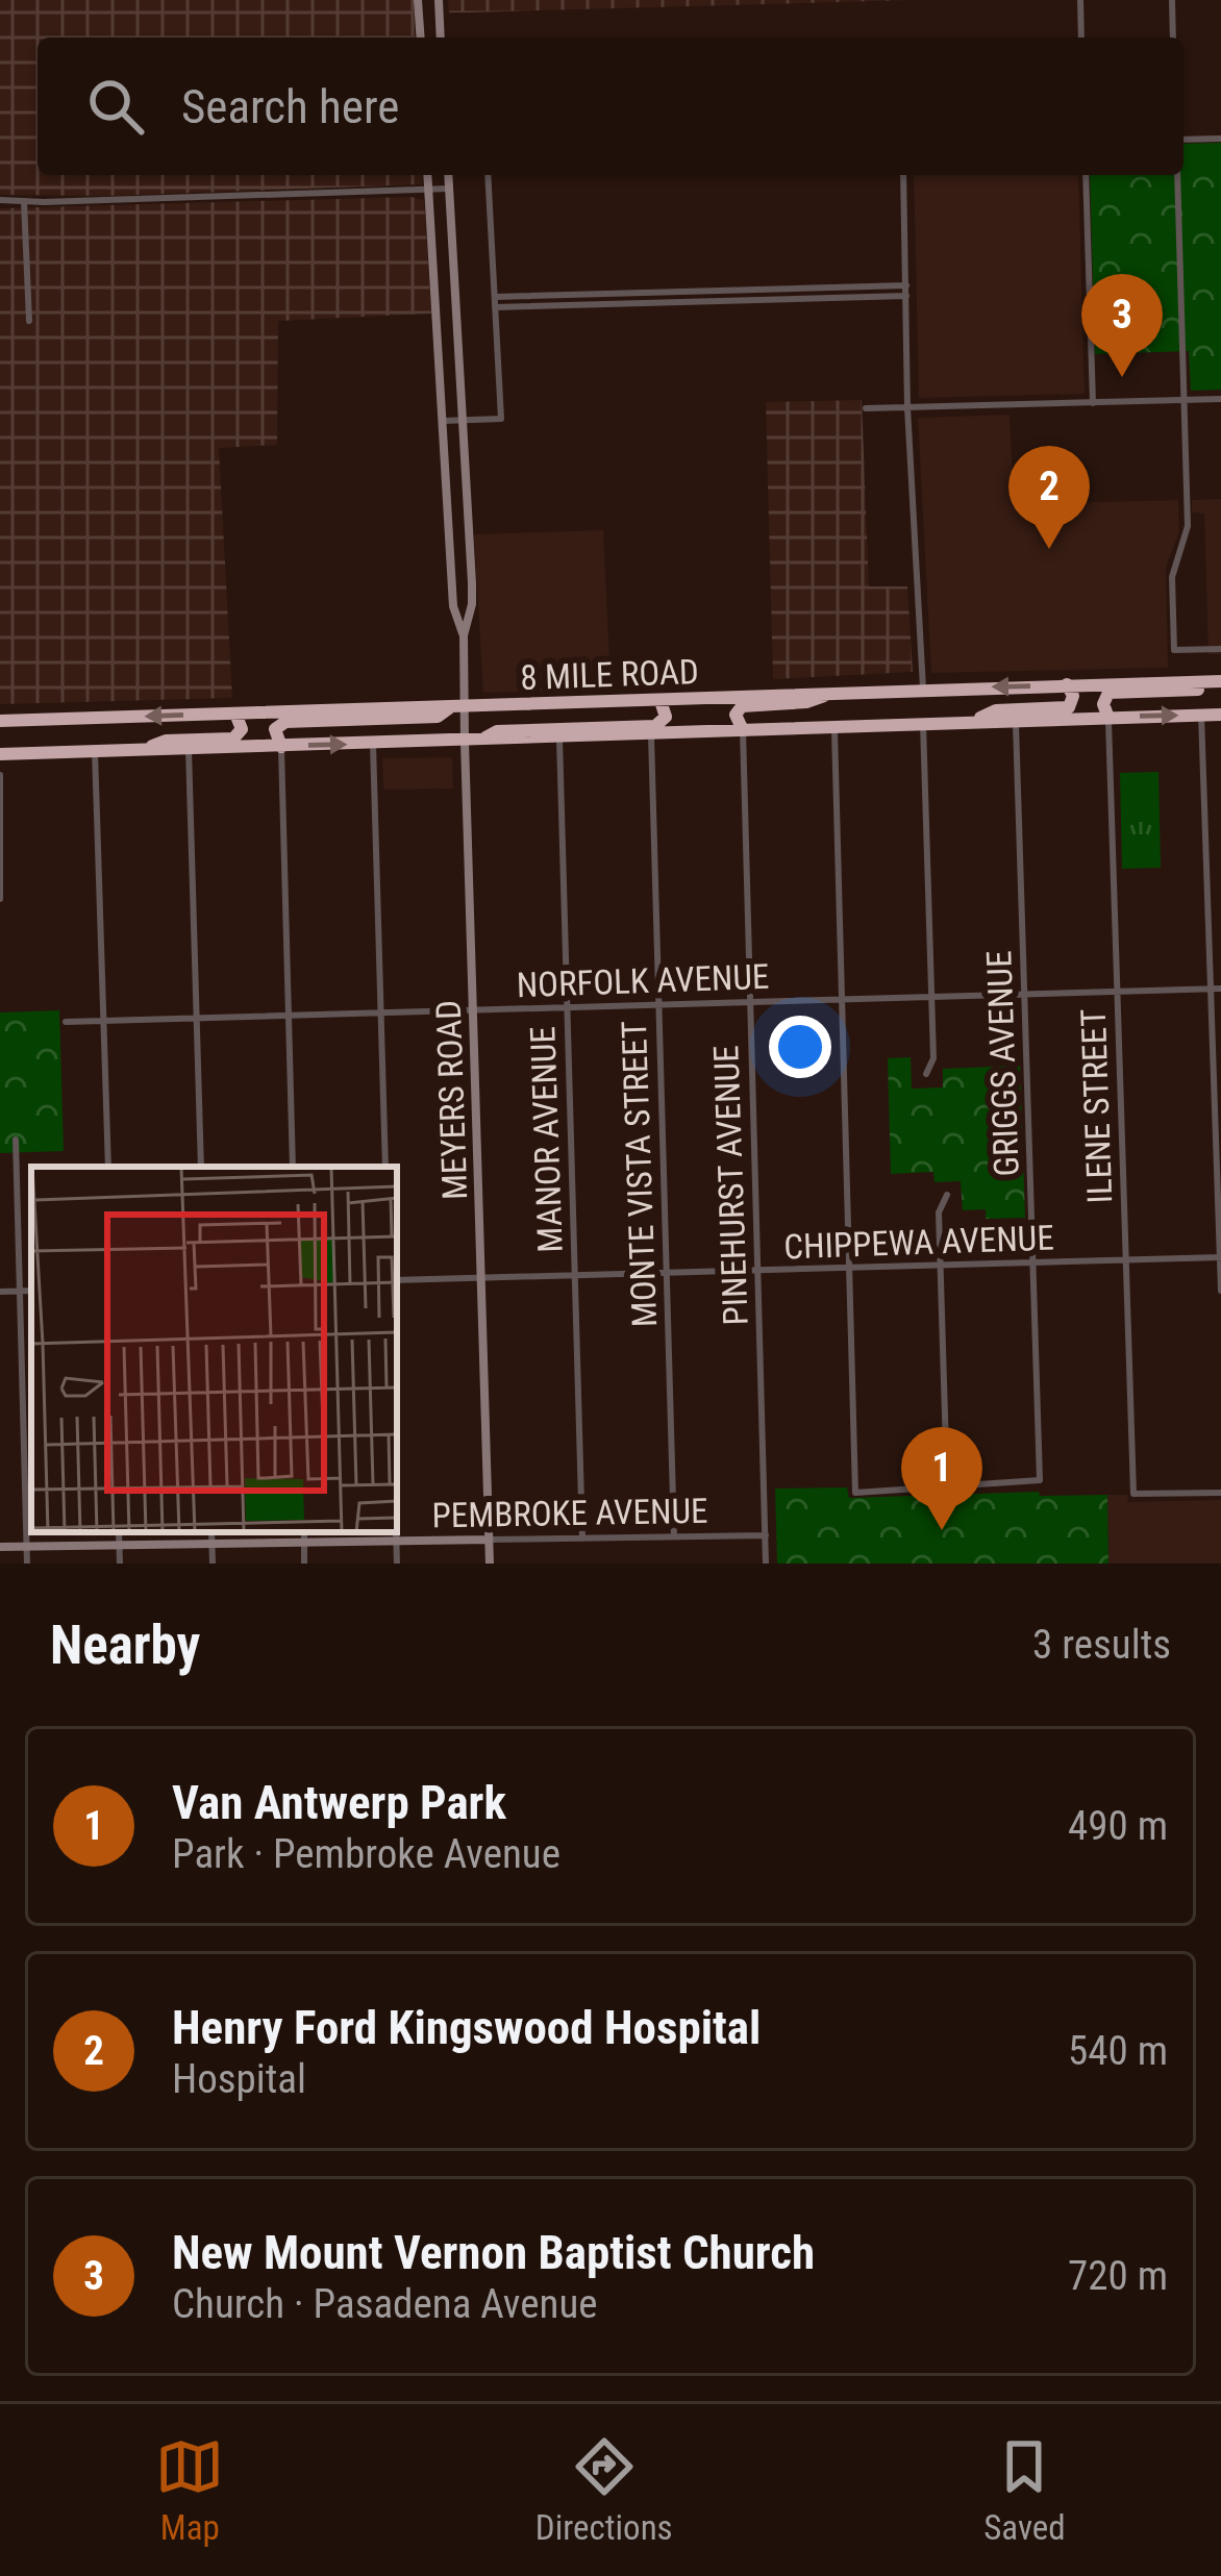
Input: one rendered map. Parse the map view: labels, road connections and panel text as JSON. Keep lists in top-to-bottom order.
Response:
{
  "streets": {
    "highway": ["8 MILE ROAD"],
    "street": [
      "NORFOLK AVENUE",
      "GRIGGS AVENUE",
      "MEYERS ROAD",
      "ILENE STREET",
      "MANOR AVENUE",
      "MONTE VISTA STREET",
      "PINEHURST AVENUE",
      "CHIPPEWA AVENUE",
      "PEMBROKE AVENUE"
    ]
  },
  "crossings": [
    ["8 MILE ROAD", "GRIGGS AVENUE"],
    ["8 MILE ROAD", "MEYERS ROAD"],
    ["8 MILE ROAD", "ILENE STREET"],
    ["8 MILE ROAD", "MANOR AVENUE"],
    ["8 MILE ROAD", "MONTE VISTA STREET"],
    ["8 MILE ROAD", "PINEHURST AVENUE"],
    ["NORFOLK AVENUE", "GRIGGS AVENUE"],
    ["NORFOLK AVENUE", "MEYERS ROAD"],
    ["NORFOLK AVENUE", "ILENE STREET"],
    ["NORFOLK AVENUE", "MANOR AVENUE"],
    ["NORFOLK AVENUE", "MONTE VISTA STREET"],
    ["NORFOLK AVENUE", "PINEHURST AVENUE"],
    ["GRIGGS AVENUE", "CHIPPEWA AVENUE"],
    ["MEYERS ROAD", "CHIPPEWA AVENUE"],
    ["MEYERS ROAD", "PEMBROKE AVENUE"],
    ["ILENE STREET", "CHIPPEWA AVENUE"],
    ["MANOR AVENUE", "CHIPPEWA AVENUE"],
    ["MANOR AVENUE", "PEMBROKE AVENUE"],
    ["MONTE VISTA STREET", "CHIPPEWA AVENUE"],
    ["MONTE VISTA STREET", "PEMBROKE AVENUE"],
    ["PINEHURST AVENUE", "CHIPPEWA AVENUE"],
    ["PINEHURST AVENUE", "PEMBROKE AVENUE"]
  ],
  "page": {
    "search": "Search here",
    "pins": ["3", "2", "1"],
    "heading": ["Nearby", "3 results"],
    "list": [
      {
        "mark": "1",
        "name": "Van Antwerp Park",
        "note": "Park · Pembroke Avenue",
        "value": "490 m"
      },
      {
        "mark": "2",
        "name": "Henry Ford Kingswood Hospital",
        "note": "Hospital",
        "value": "540 m"
      },
      {
        "mark": "3",
        "name": "New Mount Vernon Baptist Church",
        "note": "Church · Pasadena Avenue",
        "value": "720 m"
      }
    ],
    "nav": ["Map", "Directions", "Saved"]
  }
}
